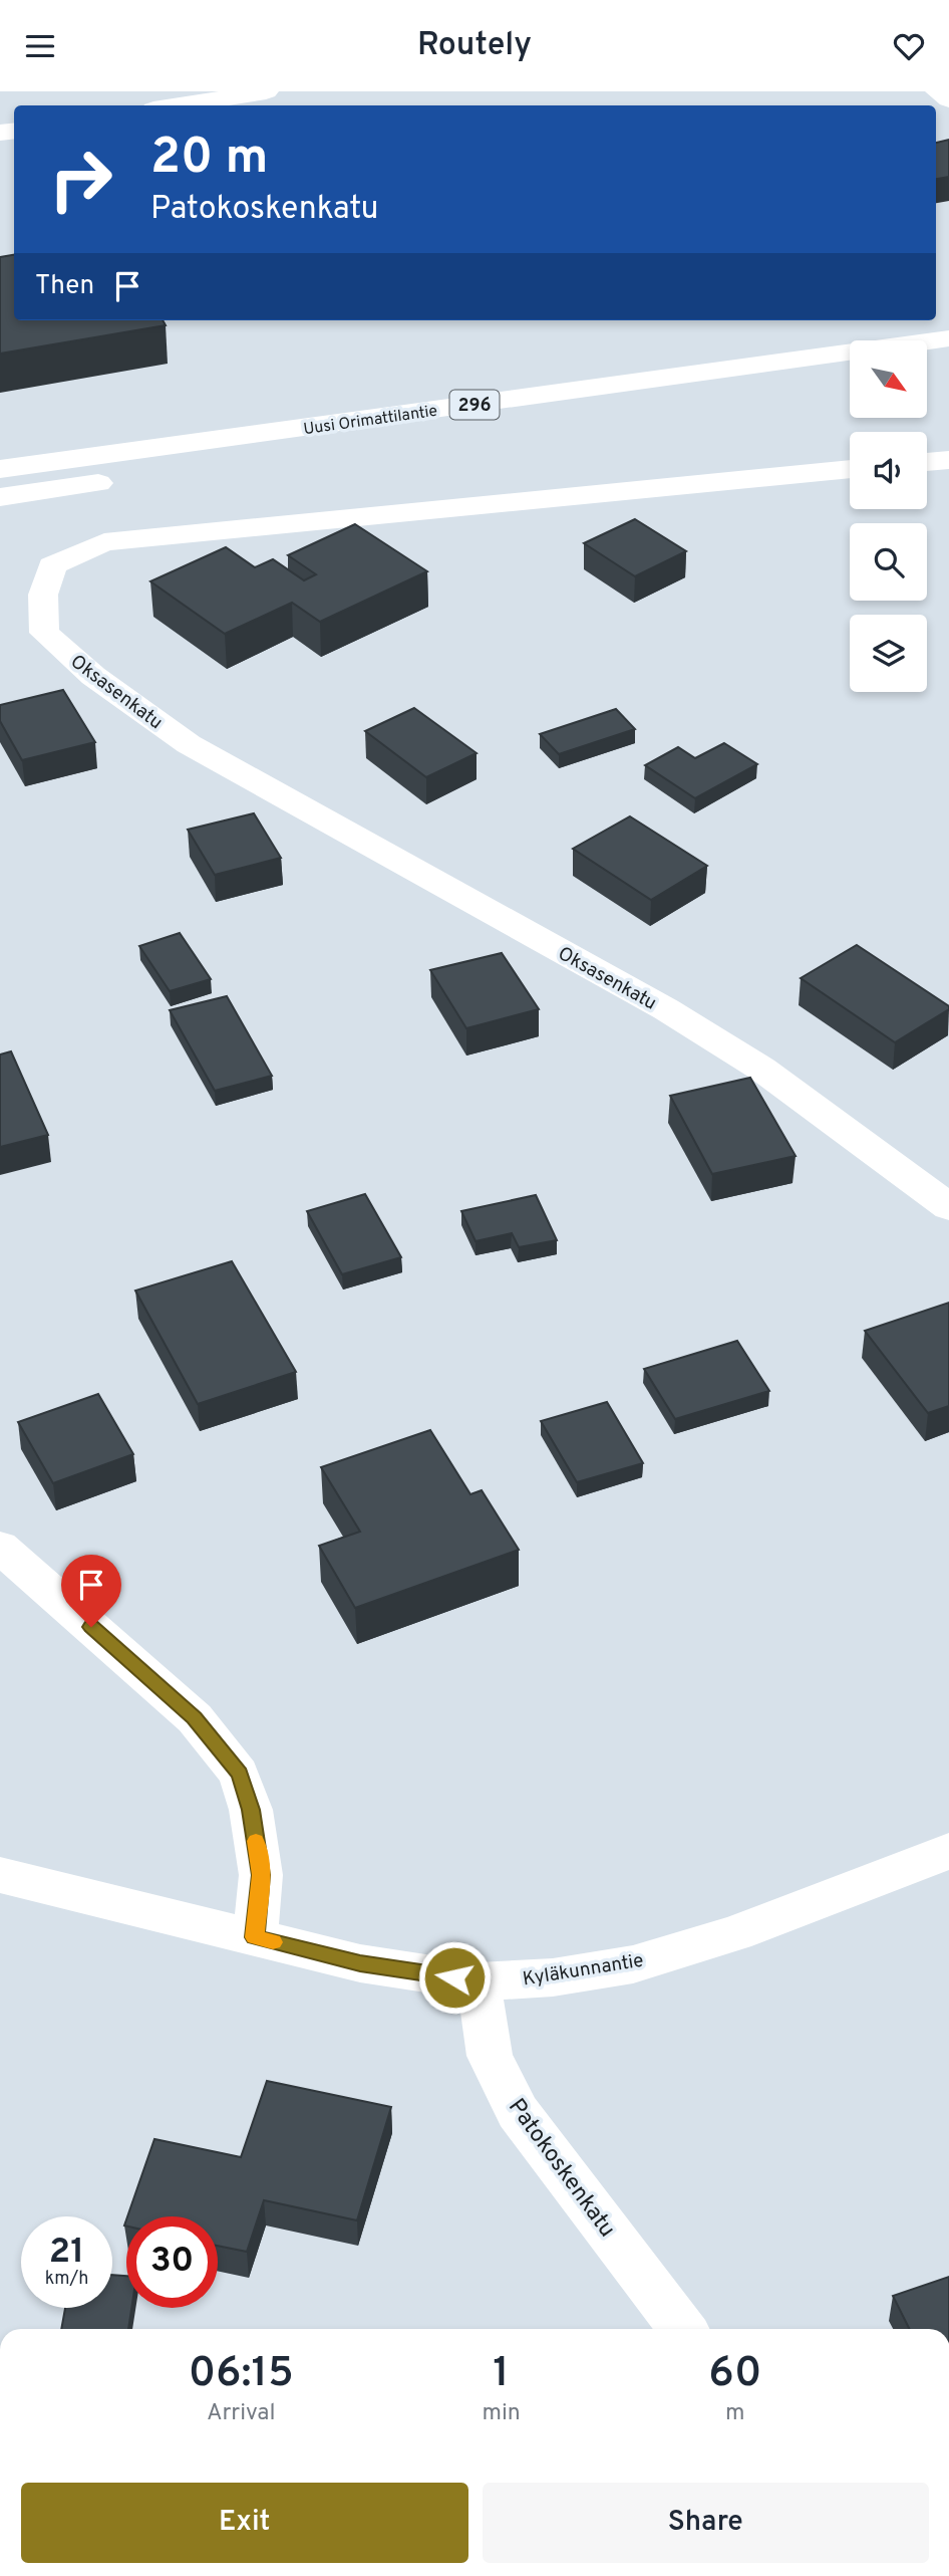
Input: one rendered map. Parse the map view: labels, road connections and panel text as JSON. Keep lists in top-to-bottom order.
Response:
{
  "streets": {
    "street": [
      "296",
      "Uusi Orimattilantie",
      "Oksasenkatu",
      "Kyläkunnantie",
      "Patokoskenkatu"
    ]
  },
  "crossings": [
    ["Kyläkunnantie", "Patokoskenkatu"]
  ],
  "north": "bottom right",
  "page": {
    "header": "Routely",
    "turn": ["20 m", "Patokoskenkatu"],
    "then": "Then",
    "speed": "21 km/h",
    "limit": "30",
    "eta": [
      "06:15",
      "Arrival",
      "1",
      "min",
      "60",
      "m"
    ],
    "buttons": ["Exit", "Share"]
  }
}
